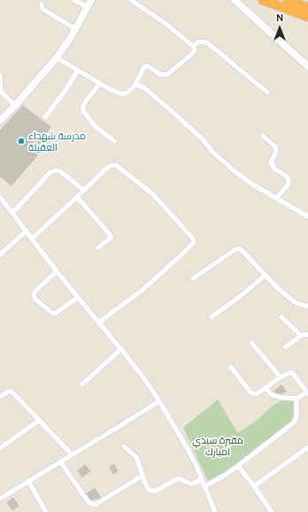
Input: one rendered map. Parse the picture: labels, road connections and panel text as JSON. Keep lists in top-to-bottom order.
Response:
{
  "parks": ["مقبرة سيدي امبارك"],
  "places": ["مدرسة شهداء العقيلة"],
  "north": "top"
}
